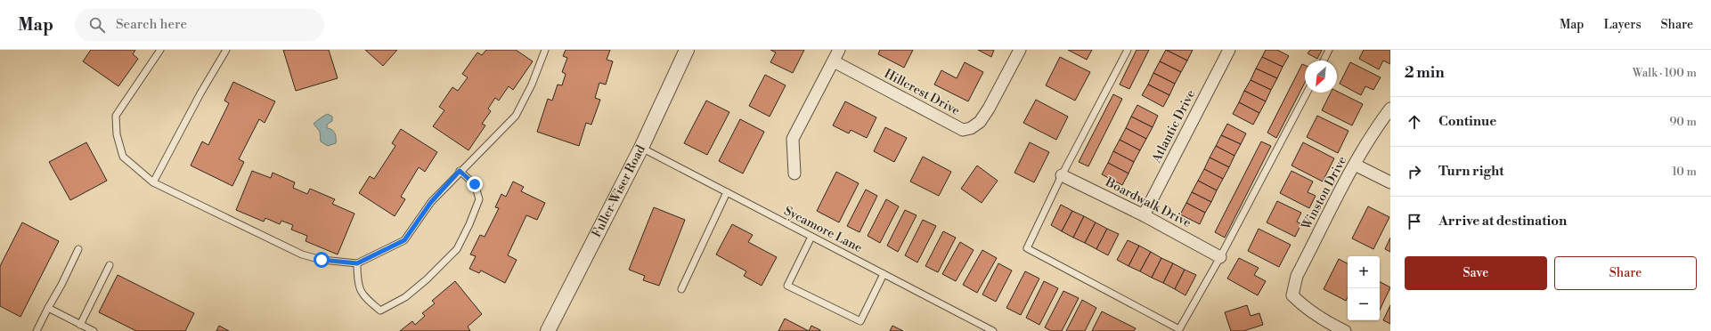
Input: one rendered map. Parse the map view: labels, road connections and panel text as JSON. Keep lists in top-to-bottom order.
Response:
{
  "streets": {
    "street": [
      "Hillcrest Drive",
      "Atlantic Drive",
      "Fuller-Wiser Road",
      "Winston Drive",
      "Boardwalk Drive"
    ],
    "lane": ["Sycamore Lane"]
  },
  "crossings": [
    ["Atlantic Drive", "Boardwalk Drive"],
    ["Fuller-Wiser Road", "Sycamore Lane"]
  ],
  "north": "bottom left",
  "page": {
    "header": "Map",
    "search": "Search here",
    "nav": ["Map", "Layers", "Share"],
    "heading": ["2 min", "Walk · 100 m"],
    "list": [
      ["Continue", "90 m"],
      ["Turn right", "10 m"],
      "Arrive at destination"
    ],
    "buttons": ["Save", "Share"],
    "map_buttons": ["+", "−"]
  }
}
